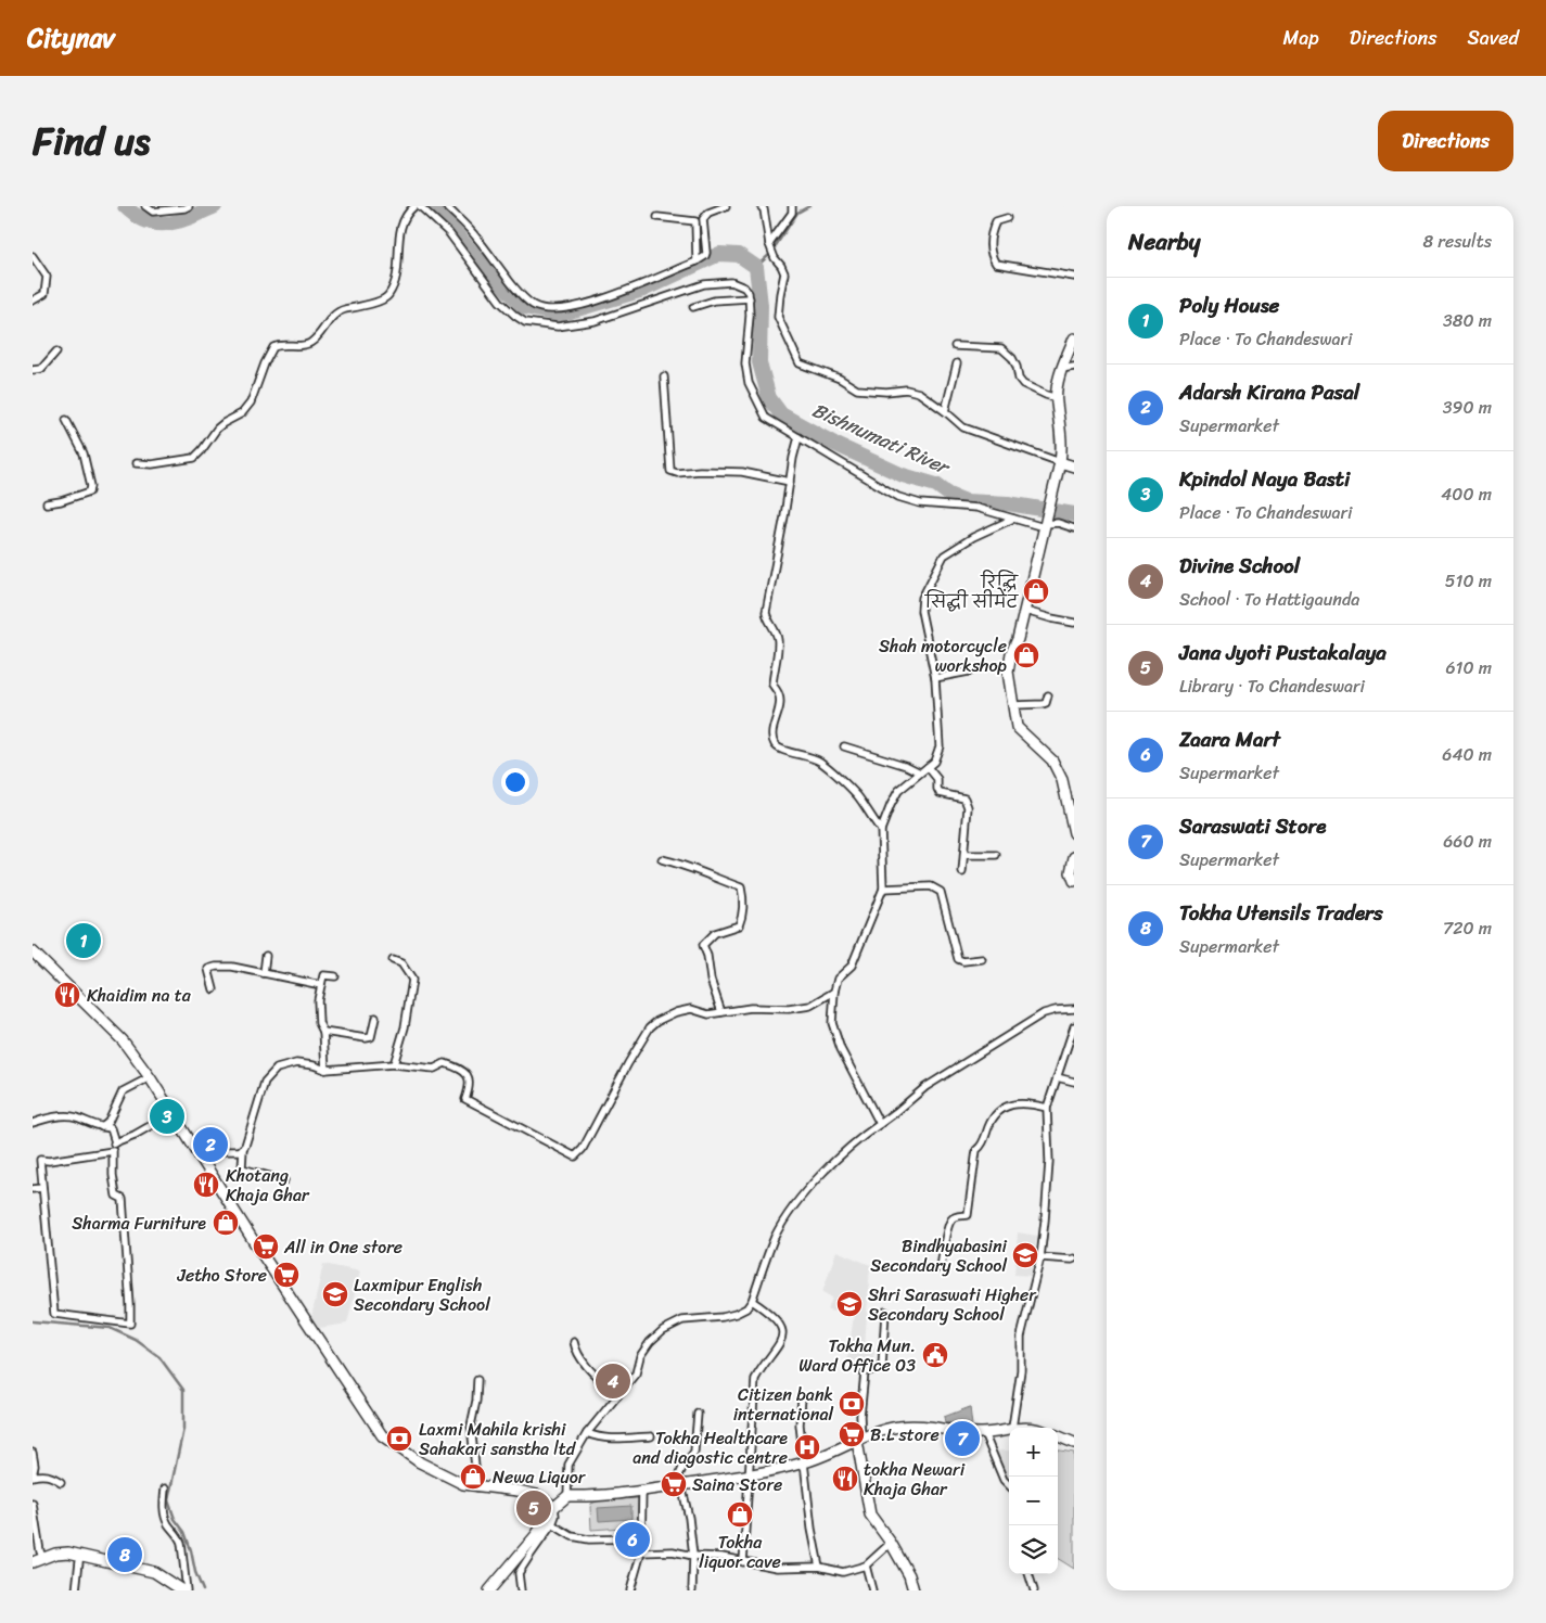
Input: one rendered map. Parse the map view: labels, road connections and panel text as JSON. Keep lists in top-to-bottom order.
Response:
{
  "water": ["Bishnumati River"],
  "places": {
    "shop": [
      "रिद्धि सिद्धी सीमेंट",
      "Shah motorcycle workshop",
      "Sharma Furniture",
      "Newa Liquor",
      "Tokha liquor cave"
    ],
    "restaurant": ["Khaidim na ta", "Khotang Khaja Ghar", "tokha Newari Khaja Ghar"],
    "supermarket": [
      "All in One store",
      "Jetho Store",
      "B.L store",
      "Saina Store"
    ],
    "school or university": ["Bindhyabasini Secondary School", "Laxmipur English Secondary School", "Shri Saraswati Higher Secondary School"],
    "public building": ["Tokha Mun. Ward Office 03"],
    "bank": ["Citizen bank international", "Laxmi Mahila krishi Sahakari sanstha ltd"],
    "hospital": ["Tokha Healthcare and diagostic centre"]
  },
  "page": {
    "header": "Citynav",
    "nav": ["Map", "Directions", "Saved"],
    "title": "Find us",
    "buttons": "Directions",
    "heading": ["Nearby", "8 results"],
    "list": [
      {
        "mark": "1",
        "name": "Poly House",
        "note": "Place · To Chandeswari",
        "value": "380 m"
      },
      {
        "mark": "2",
        "name": "Adarsh Kirana Pasal",
        "note": "Supermarket",
        "value": "390 m"
      },
      {
        "mark": "3",
        "name": "Kpindol Naya Basti",
        "note": "Place · To Chandeswari",
        "value": "400 m"
      },
      {
        "mark": "4",
        "name": "Divine School",
        "note": "School · To Hattigaunda",
        "value": "510 m"
      },
      {
        "mark": "5",
        "name": "Jana Jyoti Pustakalaya",
        "note": "Library · To Chandeswari",
        "value": "610 m"
      },
      {
        "mark": "6",
        "name": "Zaara Mart",
        "note": "Supermarket",
        "value": "640 m"
      },
      {
        "mark": "7",
        "name": "Saraswati Store",
        "note": "Supermarket",
        "value": "660 m"
      },
      {
        "mark": "8",
        "name": "Tokha Utensils Traders",
        "note": "Supermarket",
        "value": "720 m"
      }
    ],
    "pins": [
      "1",
      "3",
      "2",
      "4",
      "7",
      "5",
      "6",
      "8"
    ],
    "map_buttons": ["+", "−"]
  }
}
